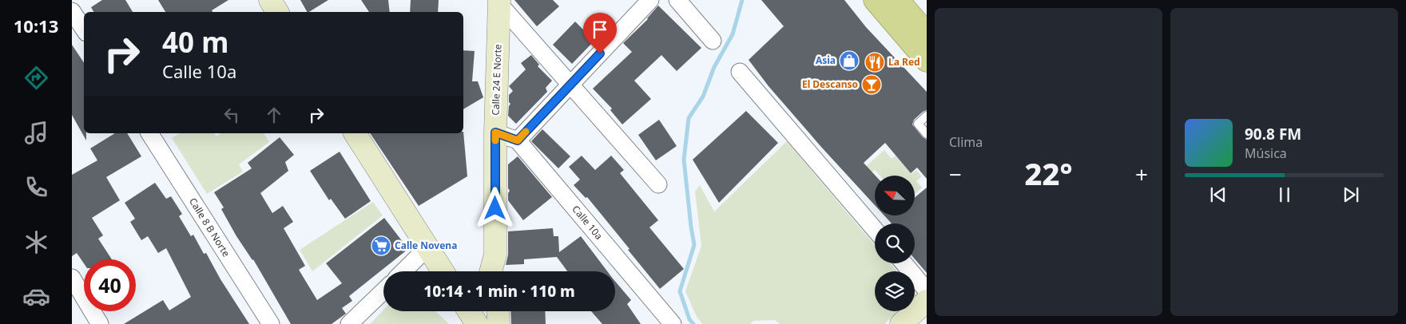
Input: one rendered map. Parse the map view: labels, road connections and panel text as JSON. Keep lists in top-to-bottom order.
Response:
{
  "streets": {
    "street": ["Calle 24 E Norte", "Calle 10a", "Calle 8 B Norte"]
  },
  "places": {
    "shop": ["Asia"],
    "restaurant": ["La Red"],
    "bar": ["El Descanso"],
    "supermarket": ["Calle Novena"]
  },
  "north": "top left",
  "page": {
    "tabs": "10:13",
    "tile": "Clima",
    "turn": ["40 m", "Calle 10a"],
    "song": ["90.8 FM", "Música"],
    "heat": ["−", "22°", "+"],
    "limit": "40",
    "trip": "10:14 · 1 min · 110 m"
  }
}
